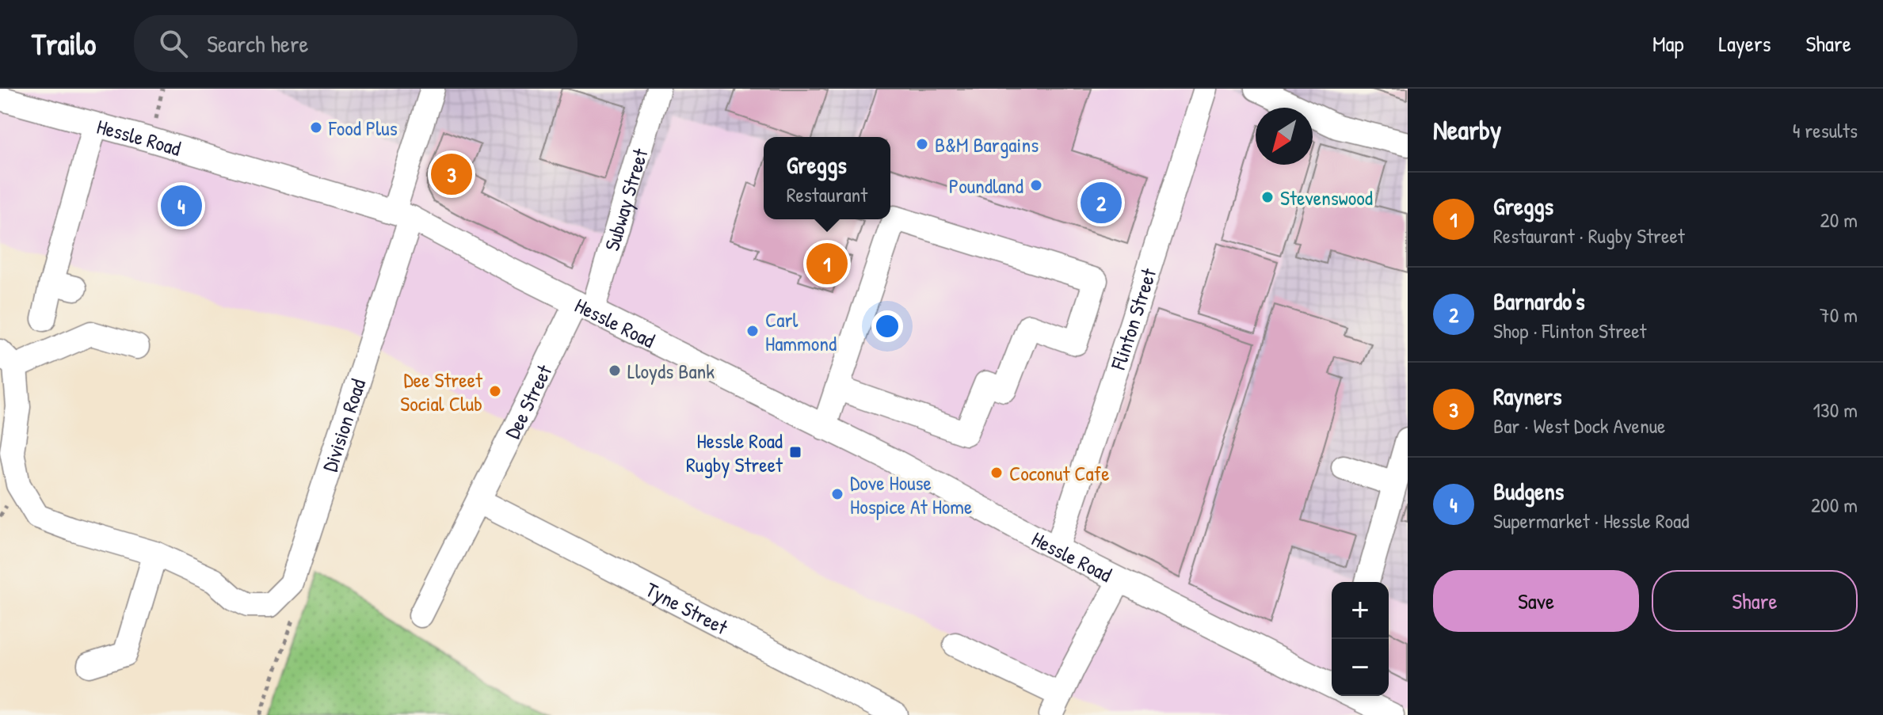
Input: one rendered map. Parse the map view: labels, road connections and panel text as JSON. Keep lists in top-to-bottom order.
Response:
{
  "streets": {
    "street": [
      "Hessle Road",
      "Subway Street",
      "Flinton Street",
      "Dee Street",
      "Division Road",
      "Tyne Street"
    ]
  },
  "crossings": [
    ["Hessle Road", "Subway Street"],
    ["Hessle Road", "Flinton Street"],
    ["Hessle Road", "Dee Street"],
    ["Hessle Road", "Division Road"],
    ["Subway Street", "Dee Street"],
    ["Dee Street", "Tyne Street"]
  ],
  "places": {
    "other": [
      "Food Plus",
      "B&M Bargains",
      "Poundland",
      "Stevenswood",
      "Carl Hammond",
      "Lloyds Bank",
      "Dee Street Social Club",
      "Coconut Cafe",
      "Dove House Hospice At Home"
    ],
    "transit": ["Hessle Road Rugby Street"]
  },
  "north": "bottom left",
  "page": {
    "header": "Trailo",
    "search": "Search here",
    "nav": ["Map", "Layers", "Share"],
    "heading": ["Nearby", "4 results"],
    "popup": ["Greggs", "Restaurant"],
    "pins": [
      "3",
      "2",
      "4",
      "1"
    ],
    "list": [
      {
        "mark": "1",
        "name": "Greggs",
        "note": "Restaurant · Rugby Street",
        "value": "20 m"
      },
      {
        "mark": "2",
        "name": "Barnardo's",
        "note": "Shop · Flinton Street",
        "value": "70 m"
      },
      {
        "mark": "3",
        "name": "Rayners",
        "note": "Bar · West Dock Avenue",
        "value": "130 m"
      },
      {
        "mark": "4",
        "name": "Budgens",
        "note": "Supermarket · Hessle Road",
        "value": "200 m"
      }
    ],
    "buttons": ["Save", "Share"],
    "map_buttons": ["+", "−"]
  }
}
